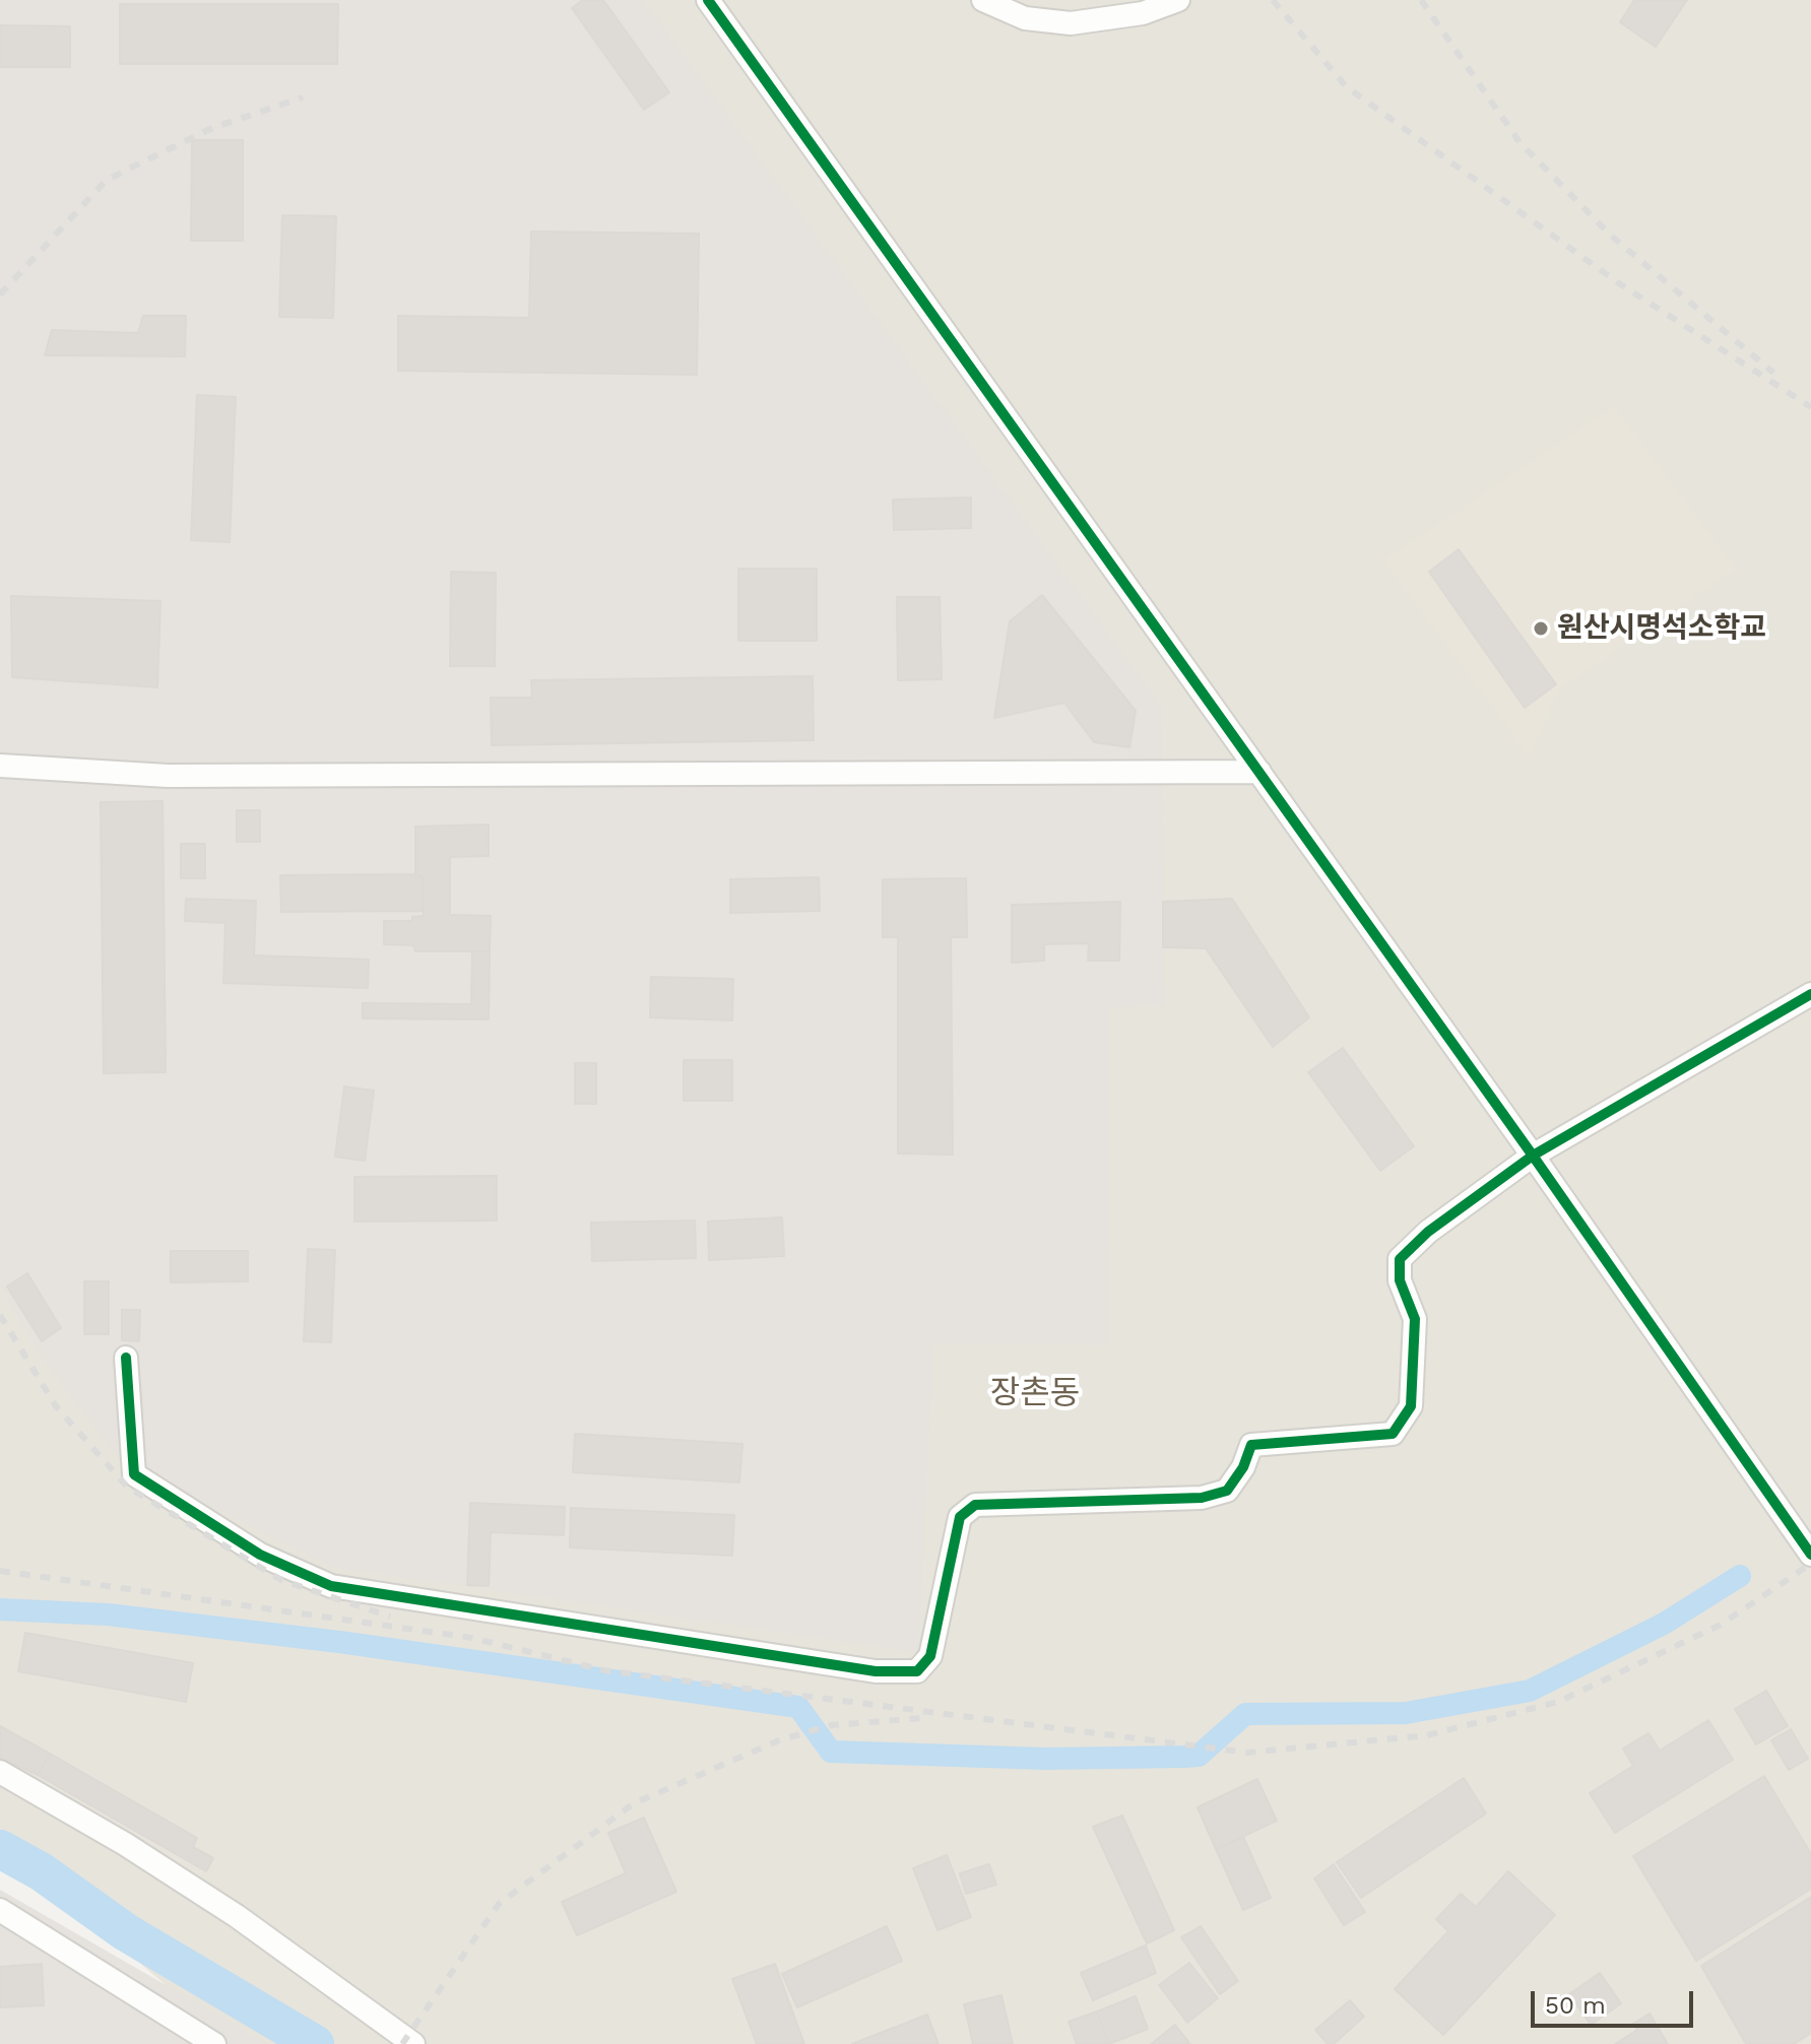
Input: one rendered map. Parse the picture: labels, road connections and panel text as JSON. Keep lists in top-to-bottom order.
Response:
{
  "districts": ["장촌동"],
  "places": ["원산시명석소학교"],
  "scale_bar": "50 m"
}
